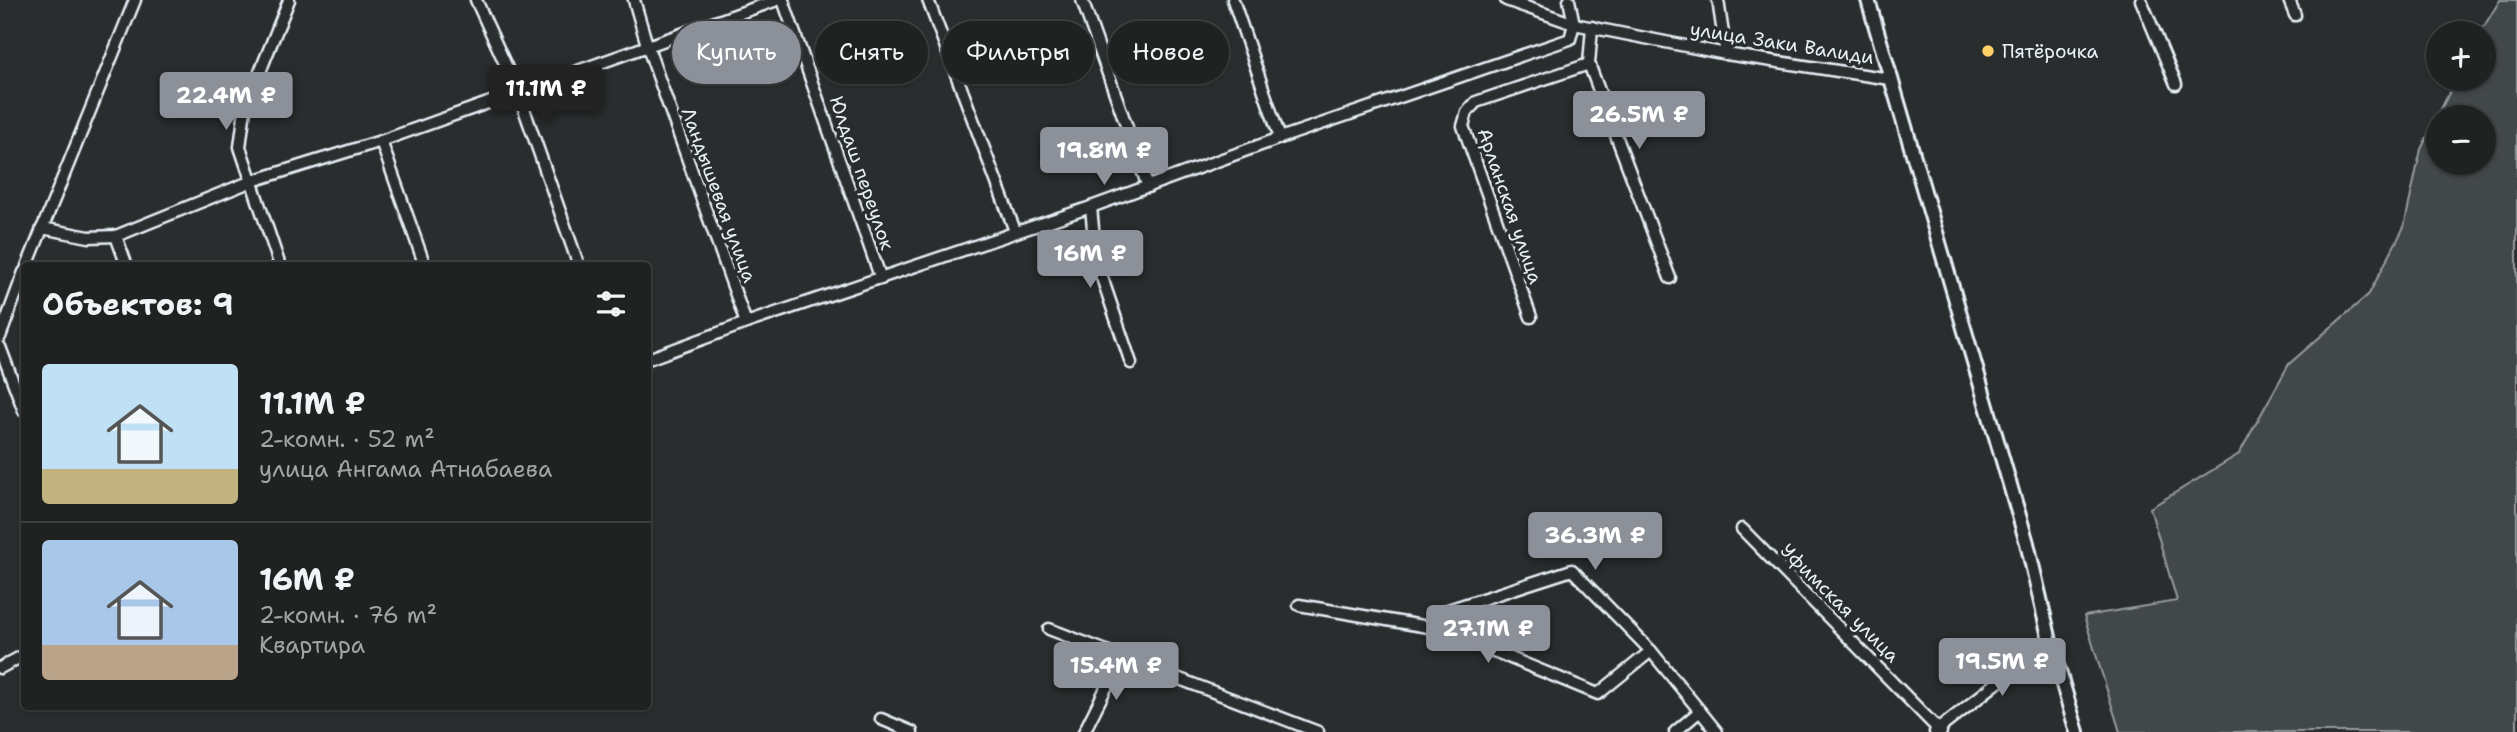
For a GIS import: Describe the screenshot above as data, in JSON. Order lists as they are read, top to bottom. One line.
{"streets":{"street":["улица Заки Валиди","Юлдаш переулок","Ландышевая улица","Арланская улица","Уфимская улица"]},"places":["Пятёрочка"],"page":{"map_buttons":["+","−"],"chip":["Купить","Снять","Фильтры","Новое"],"price":["11.1M ₽","22.4M ₽","26.5M ₽","19.8M ₽","16M ₽","36.3M ₽","27.1M ₽","19.5M ₽","15.4M ₽"],"heading":"Объектов: 9","list":[{"name":"11.1M ₽","note":"2-комн. · 52 m² · улица Ангама Атнабаева"},{"name":"16M ₽","note":"2-комн. · 76 m² · Квартира"}]}}
